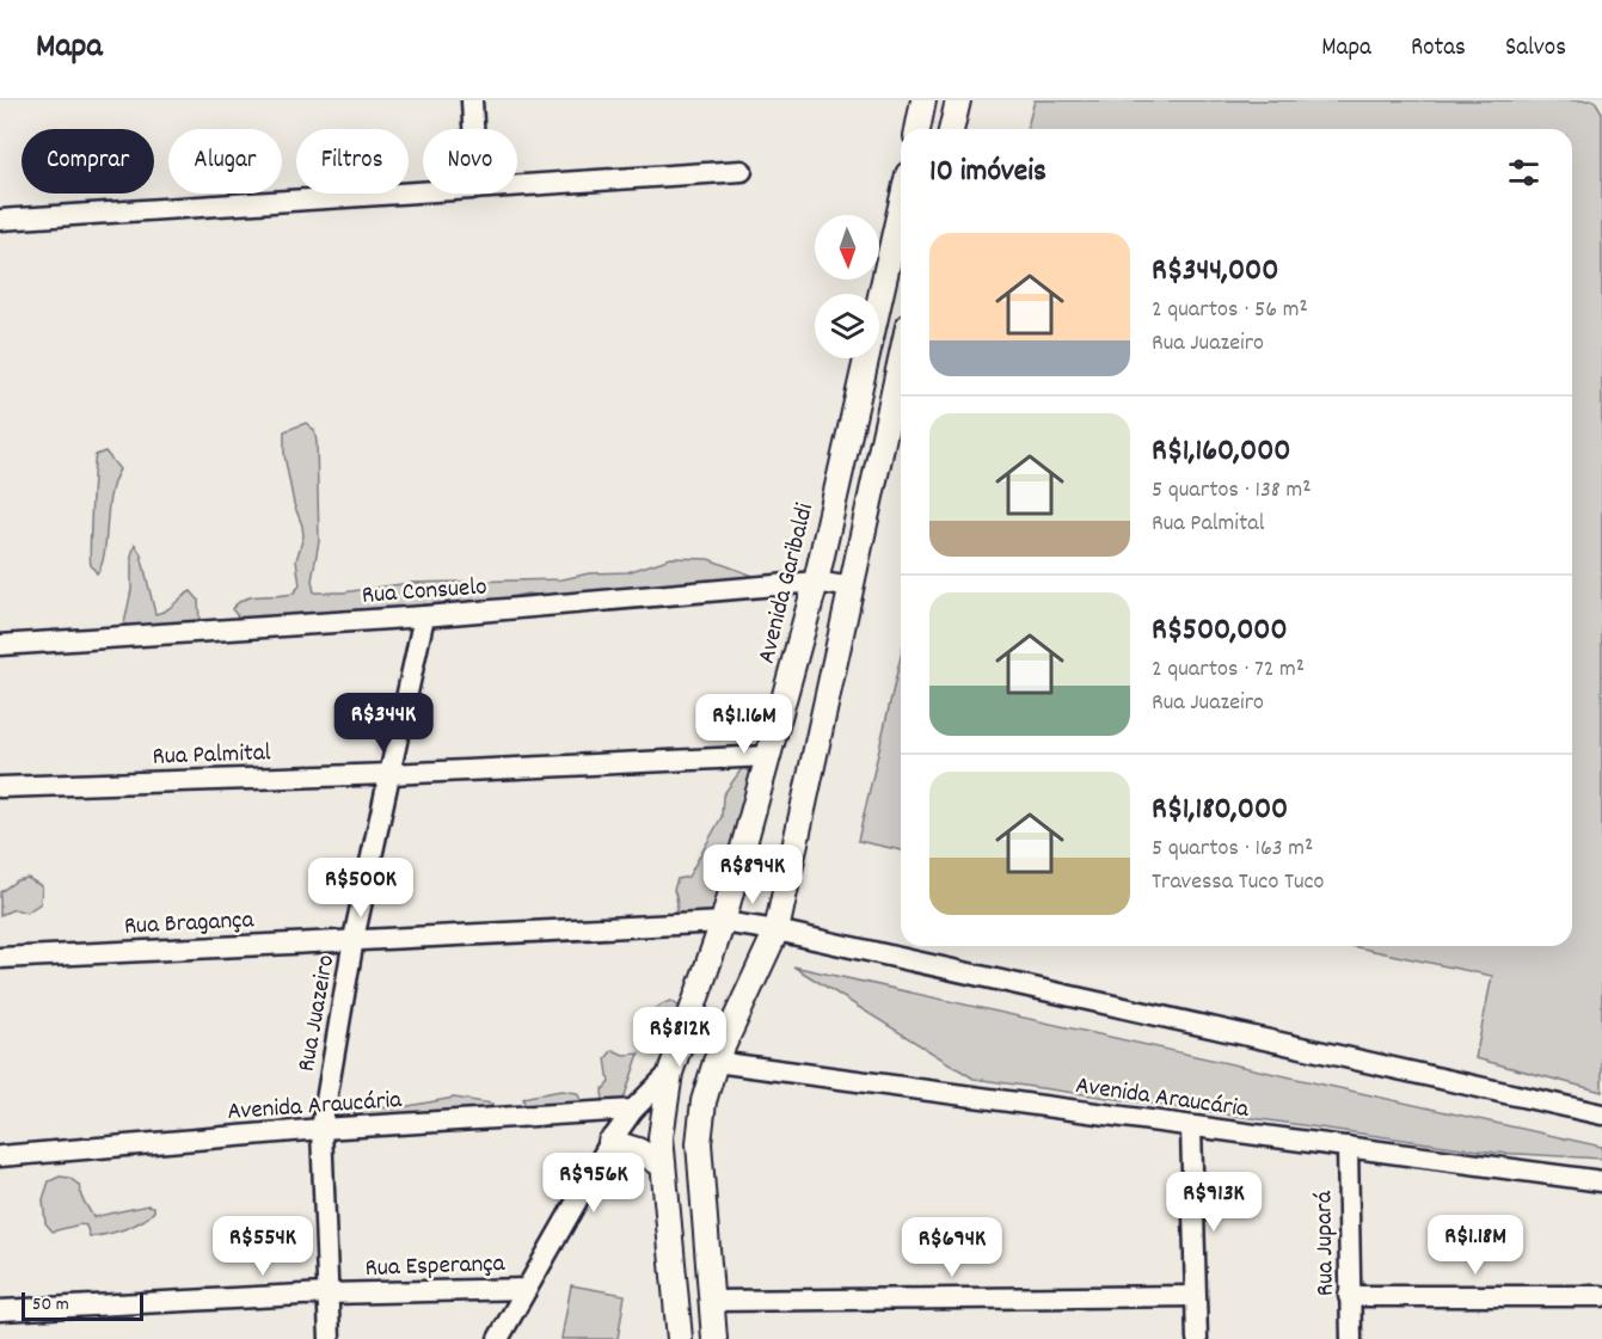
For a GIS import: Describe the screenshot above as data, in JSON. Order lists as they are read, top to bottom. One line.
{"streets":{"main road":["Avenida Garibaldi"],"street":["Rua Consuelo","Rua Palmital","Rua Bragança","Rua Juazeiro","Avenida Araucária","Rua Jupará","Rua Esperança"]},"crossings":[["Avenida Garibaldi","Rua Consuelo"],["Avenida Garibaldi","Rua Palmital"],["Avenida Garibaldi","Rua Bragança"],["Rua Consuelo","Rua Juazeiro"],["Rua Palmital","Rua Juazeiro"],["Rua Bragança","Rua Juazeiro"],["Rua Juazeiro","Avenida Araucária"],["Rua Juazeiro","Rua Esperança"],["Avenida Araucária","Rua Jupará"]],"scale_bar":"50 m","north":"bottom","page":{"header":"Mapa","nav":["Mapa","Rotas","Salvos"],"chip":["Comprar","Alugar","Filtros","Novo"],"heading":"10 imóveis","list":[{"name":"R$344,000","note":"2 quartos · 56 m² · Rua Juazeiro"},{"name":"R$1,160,000","note":"5 quartos · 138 m² · Rua Palmital"},{"name":"R$500,000","note":"2 quartos · 72 m² · Rua Juazeiro"},{"name":"R$1,180,000","note":"5 quartos · 163 m² · Travessa Tuco Tuco"}],"price":["R$344K","R$1.16M","R$894K","R$500K","R$812K","R$956K","R$913K","R$1.18M","R$554K","R$694K"],"scale":"50 m"}}
